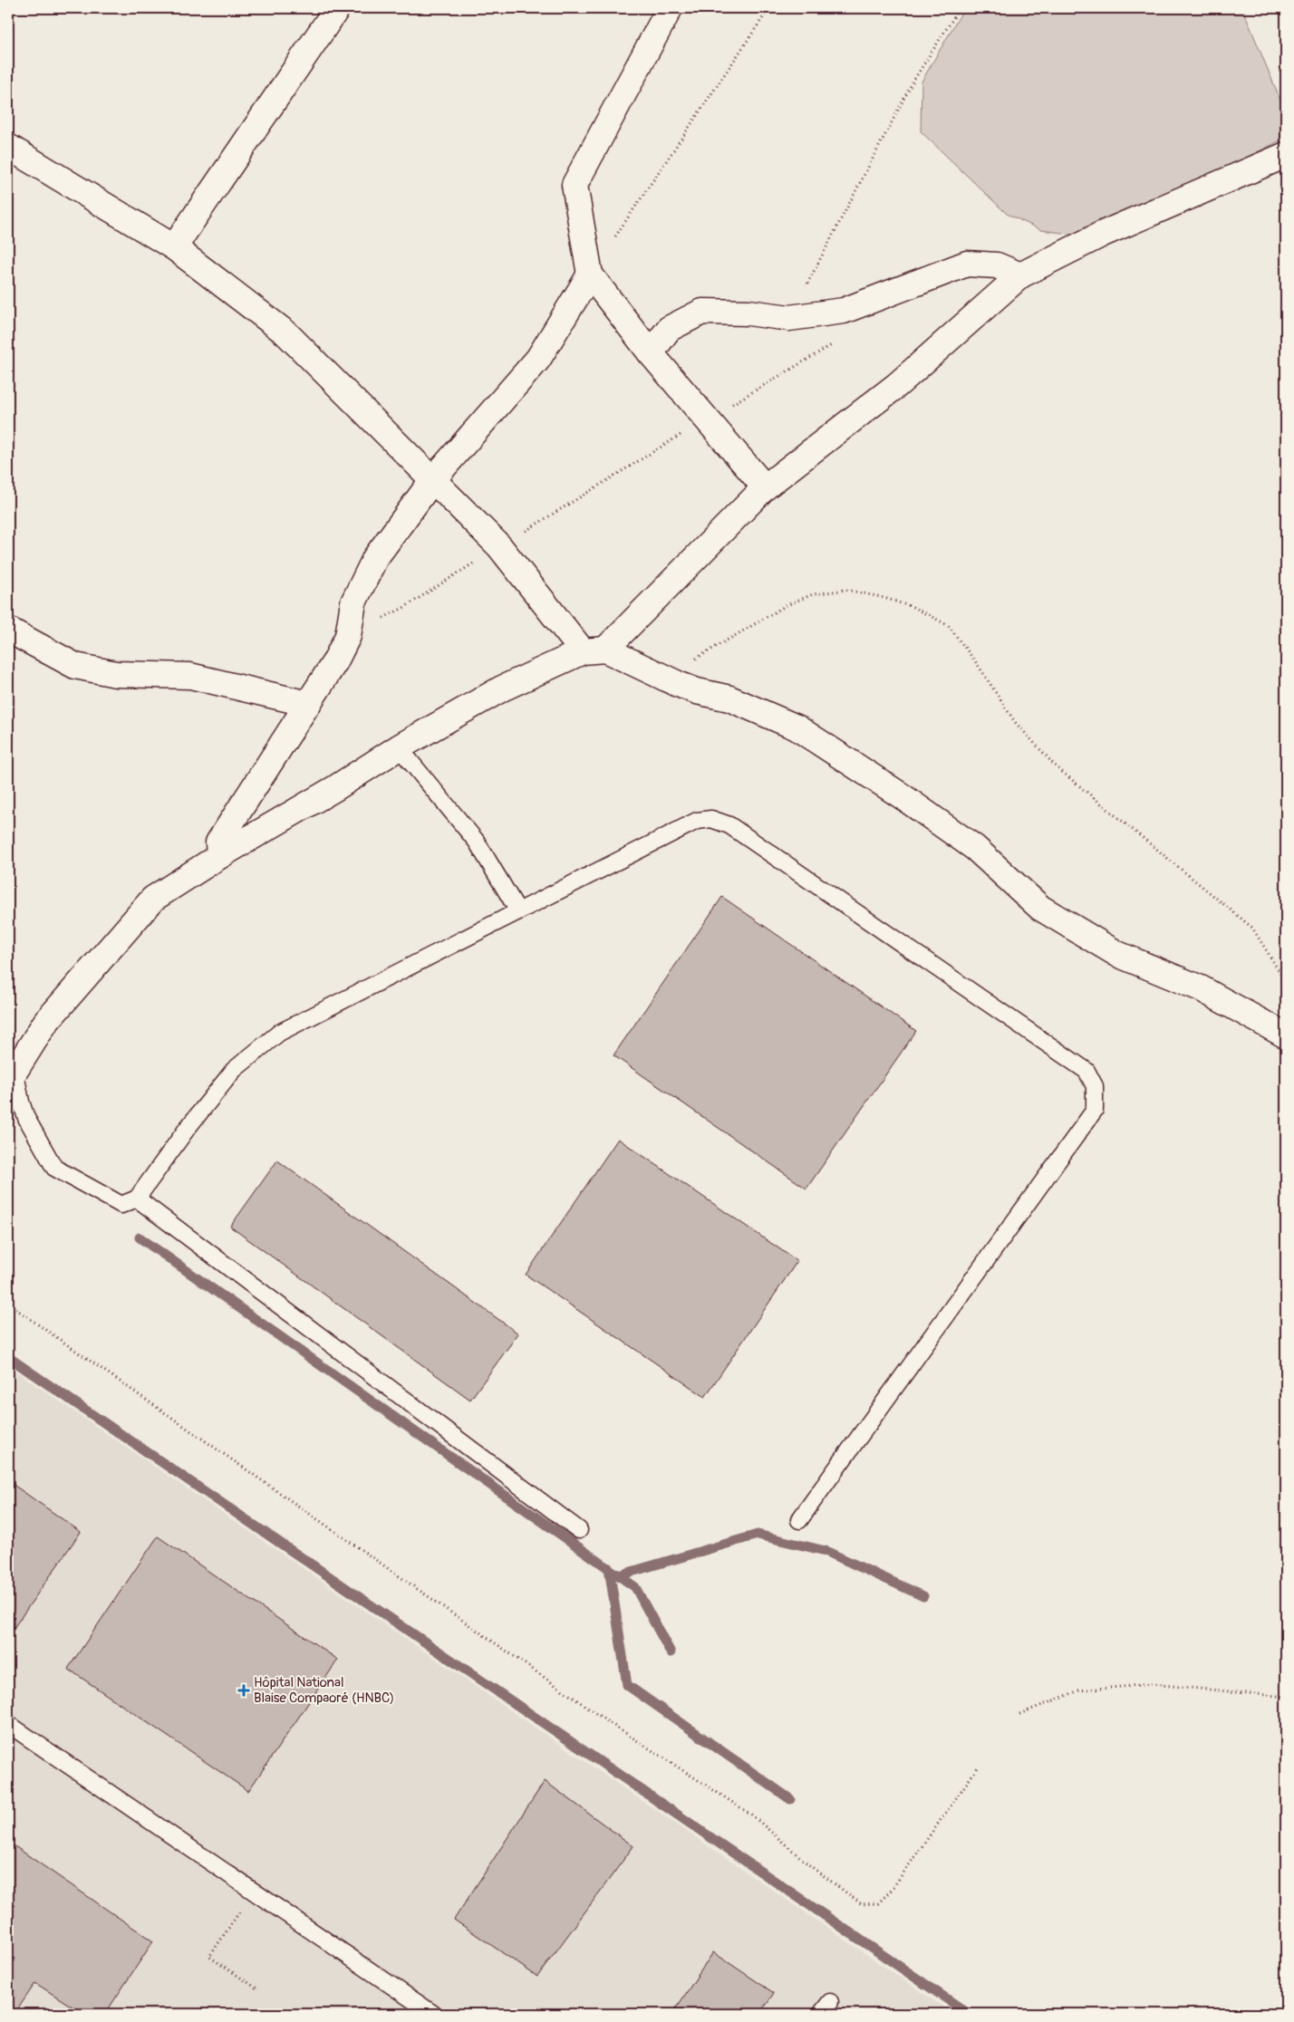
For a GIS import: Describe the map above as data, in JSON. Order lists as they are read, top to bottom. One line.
{"places":{"health":["Hôpital National Blaise Compaoré (HNBC)"]}}
